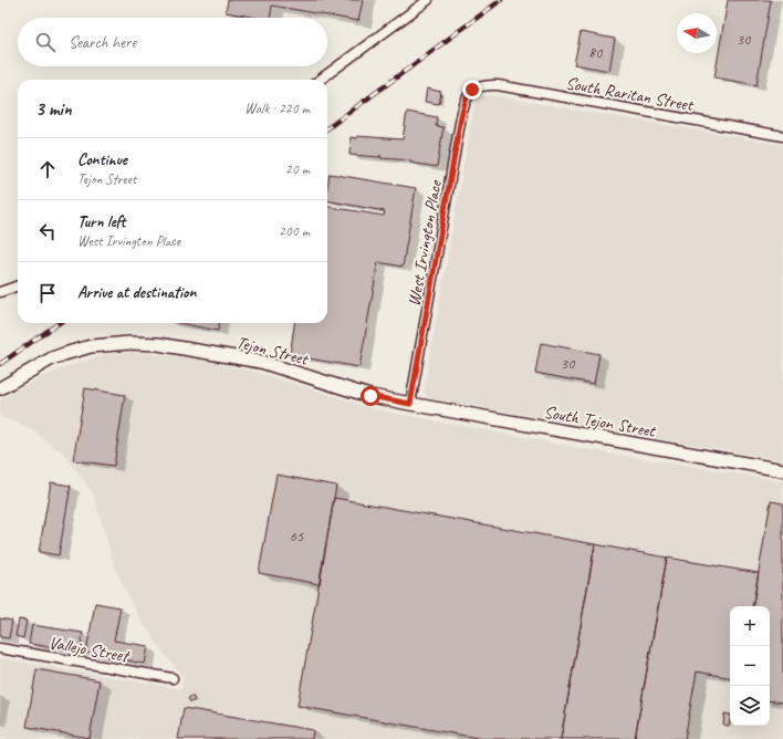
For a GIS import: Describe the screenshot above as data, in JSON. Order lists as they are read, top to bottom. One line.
{"streets":{"street":["South Raritan Street","West Irvington Place","Tejon Street","South Tejon Street","Vallejo Street"]},"crossings":[["South Raritan Street","West Irvington Place"],["West Irvington Place","Tejon Street"],["West Irvington Place","South Tejon Street"],["Tejon Street","South Tejon Street"]],"house_numbers":["30","80","30","65"],"north":"left","page":{"search":"Search here","heading":["3 min","Walk · 220 m"],"list":[["Continue","Tejon Street","20 m"],["Turn left","West Irvington Place","200 m"],"Arrive at destination"],"map_buttons":["+","−"]}}
